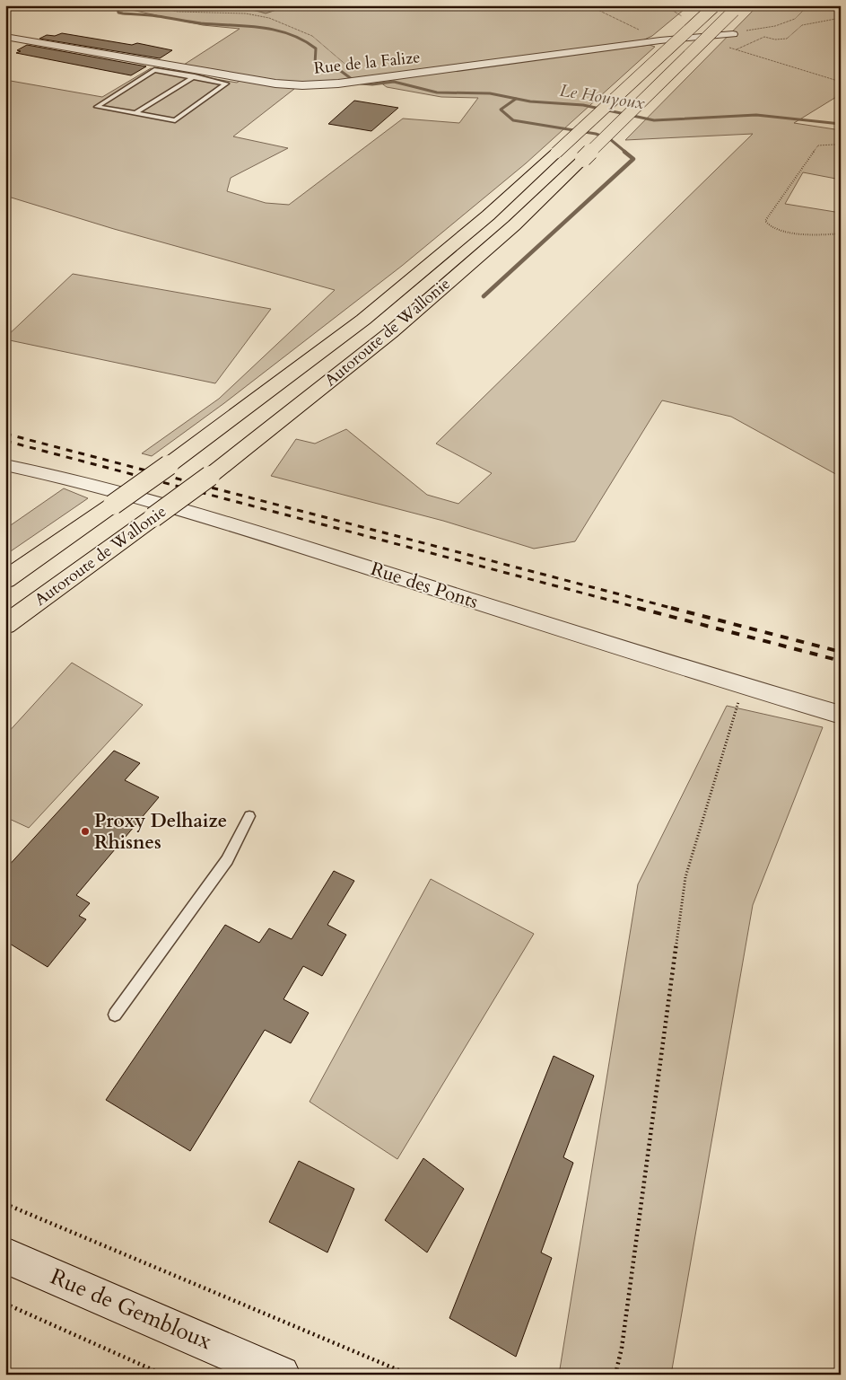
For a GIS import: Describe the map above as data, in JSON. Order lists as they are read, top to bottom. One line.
{"streets":{"highway":["Autoroute de Wallonie"],"main road":["Rue de Gembloux"],"street":["Rue de la Falize","Rue des Ponts"]},"water":["Le Houyoux"],"places":["Proxy Delhaize Rhisnes"]}
